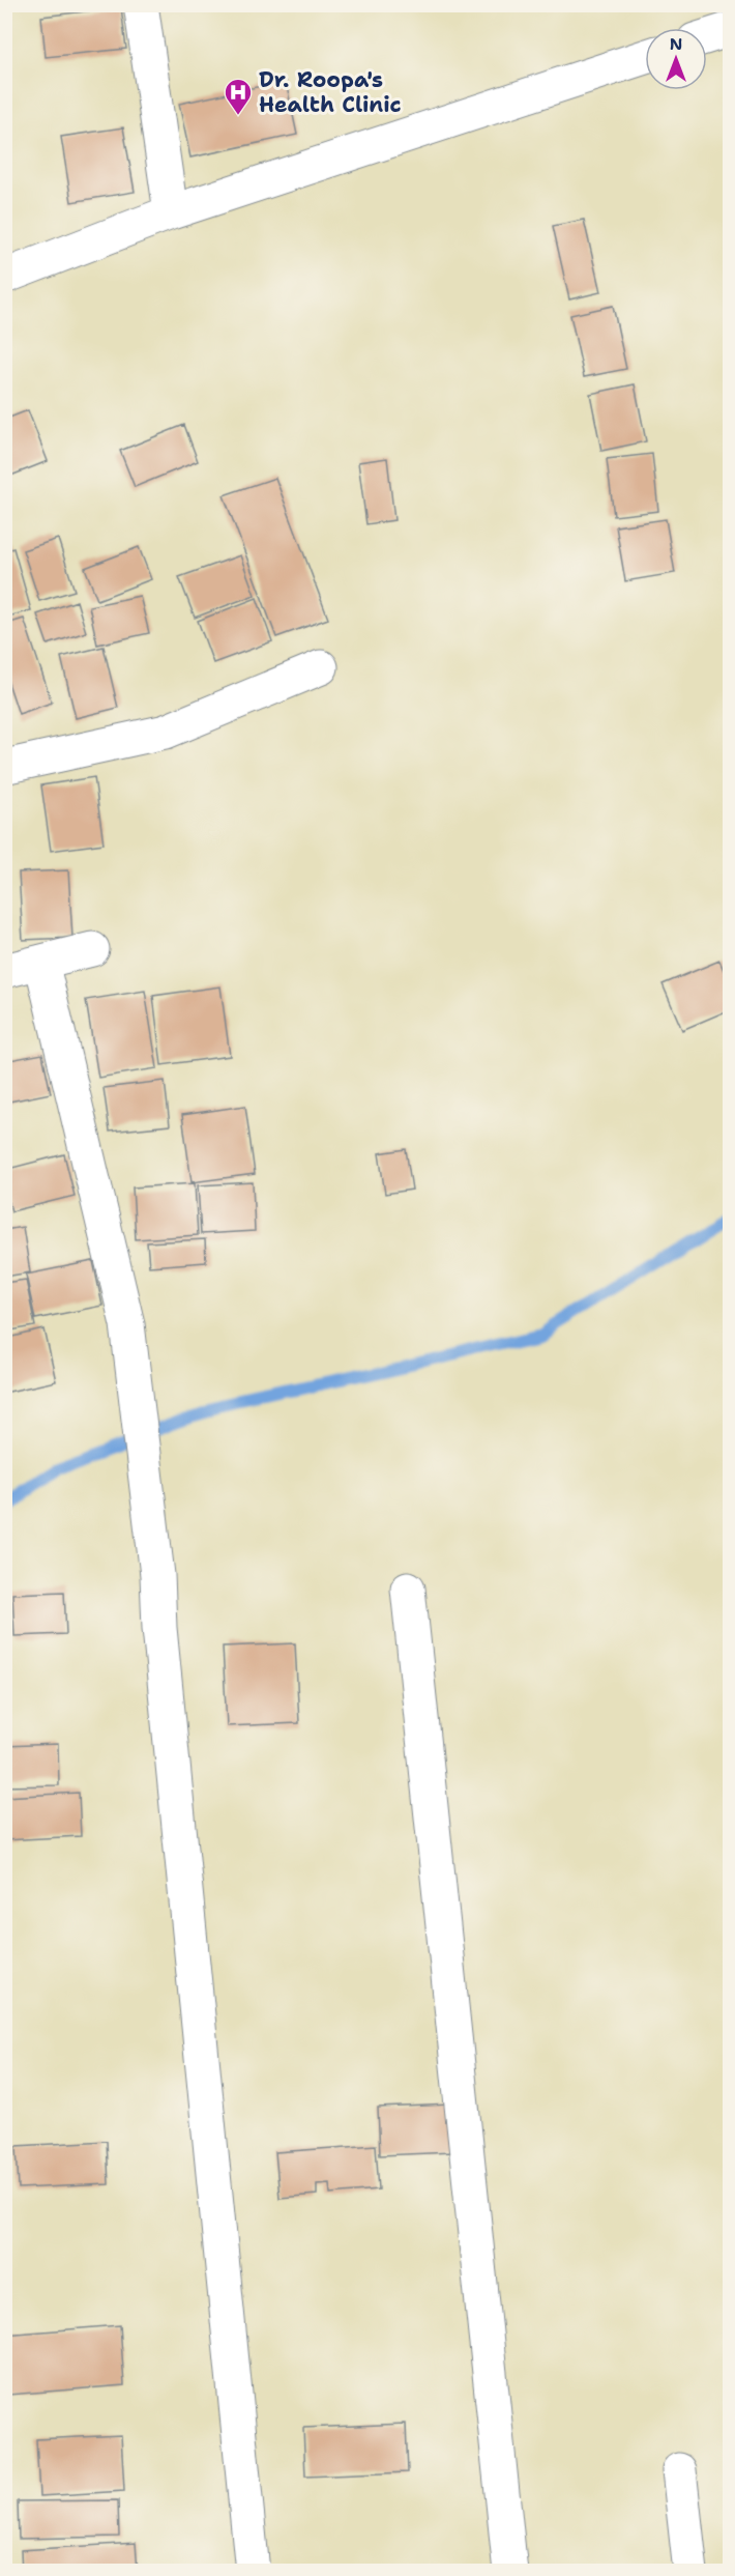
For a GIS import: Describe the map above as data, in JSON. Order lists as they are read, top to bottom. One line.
{"places":{"hospital":["Dr. Roopa's Health Clinic"]},"north":"top"}
